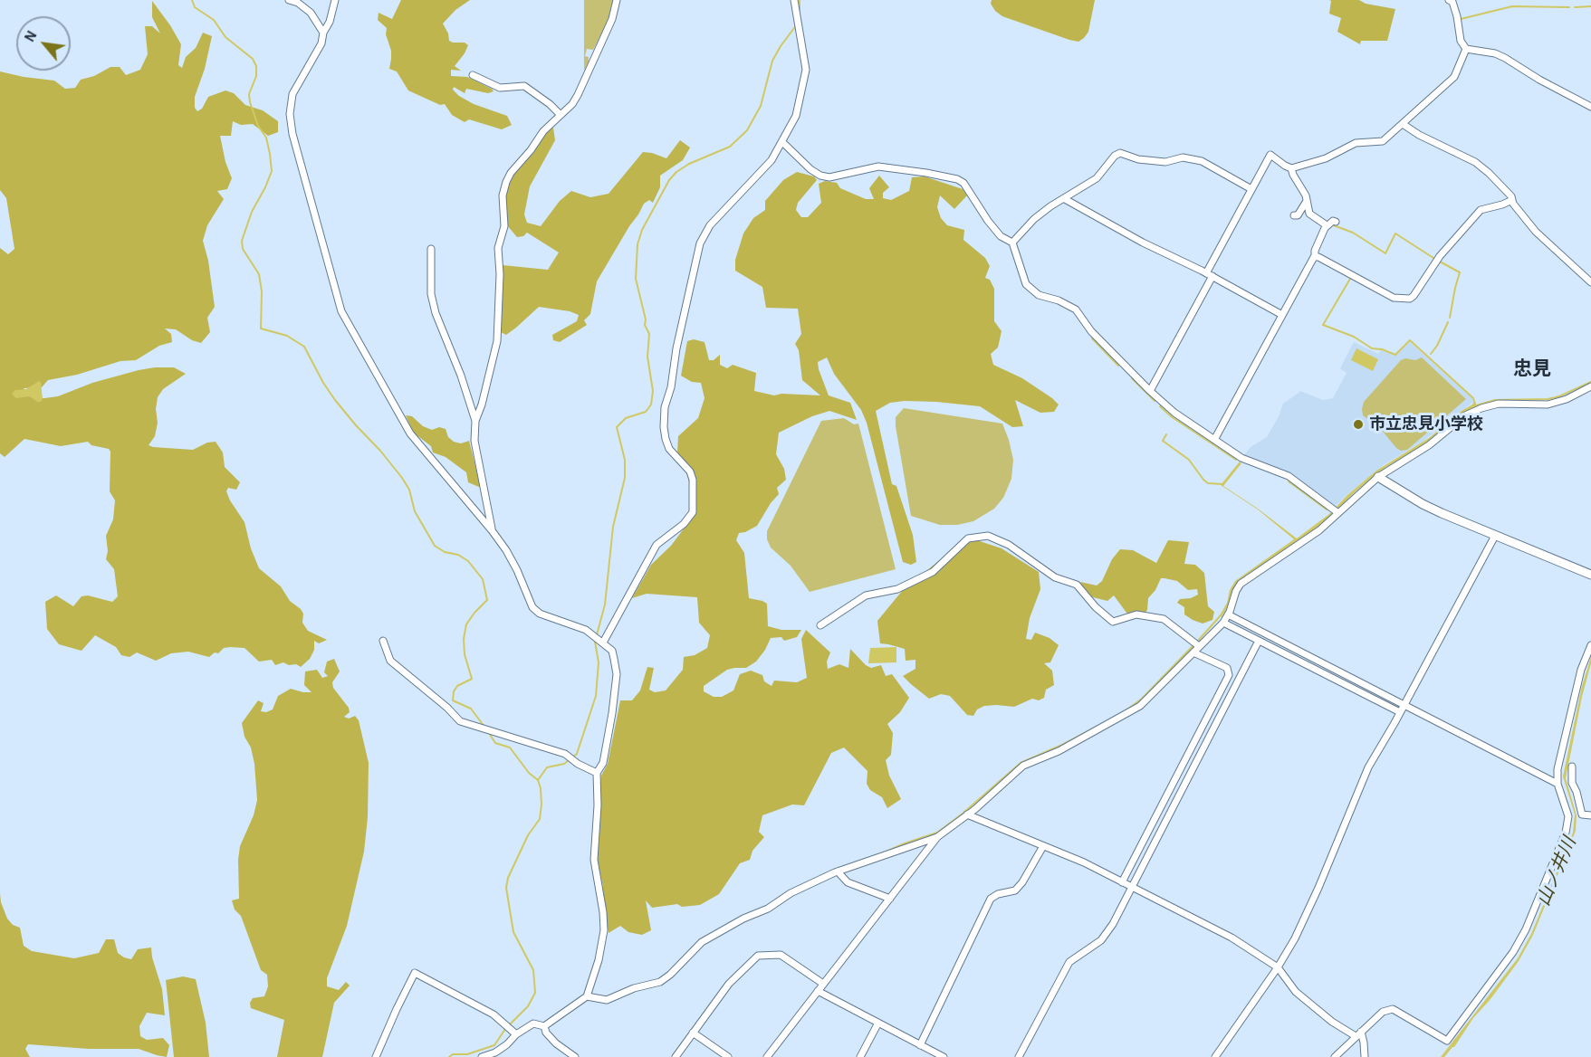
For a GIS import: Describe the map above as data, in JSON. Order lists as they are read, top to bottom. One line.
{"districts":["忠見"],"water":["山ノ井川"],"places":["市立忠見小学校"],"north":"top left"}
